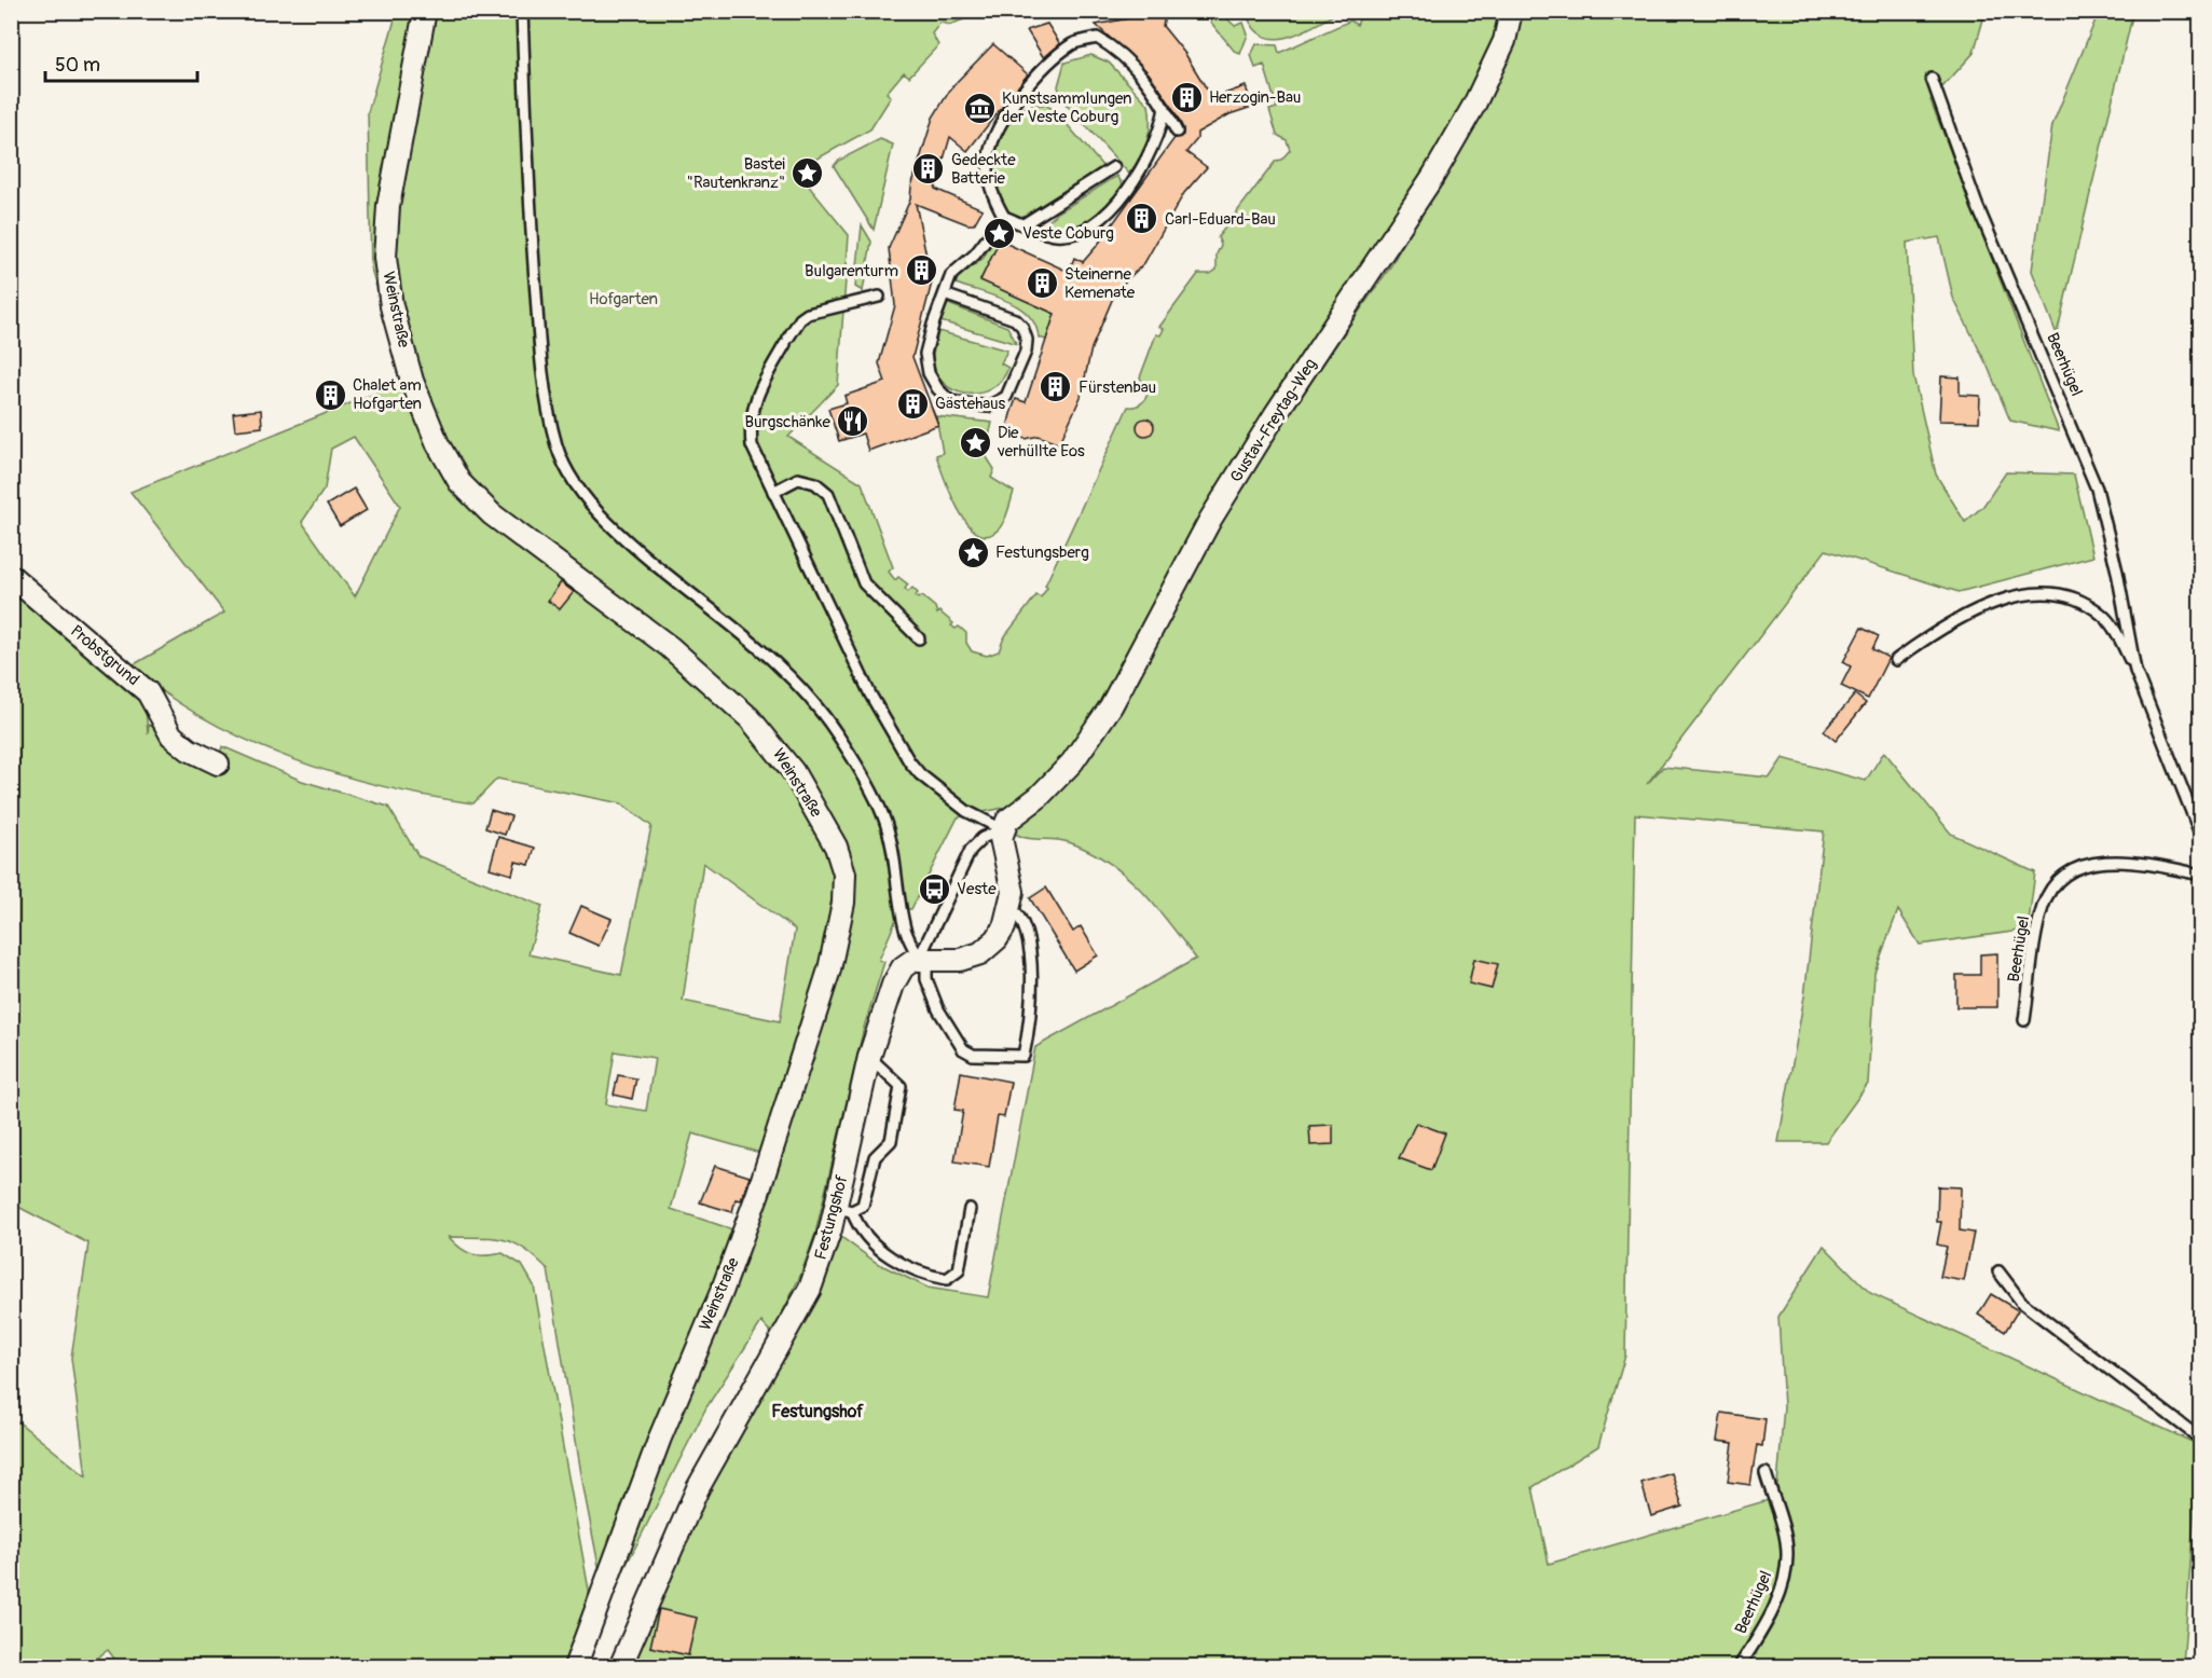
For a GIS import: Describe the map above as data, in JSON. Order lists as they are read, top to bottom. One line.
{"streets":{"street":["Weinstraße","Gustav-Freytag-Weg","Probstgrund","Festungshof"],"lane":["Beerhügel"]},"districts":["Festungshof"],"parks":["Hofgarten"],"places":{"building":["Herzogin-Bau","Gedeckte Batterie","Carl-Eduard-Bau","Bulgarenturm","Steinerne Kemenate","Fürstenbau","Chalet am Hofgarten","Gästehaus"],"museum":["Kunstsammlungen der Veste Coburg"],"place":["Bastei \"Rautenkranz\"","Veste Coburg","Die verhüllte Eos","Festungsberg"],"restaurant":["Burgschänke"],"bus stop":["Veste"]},"scale_bar":"50 m"}
